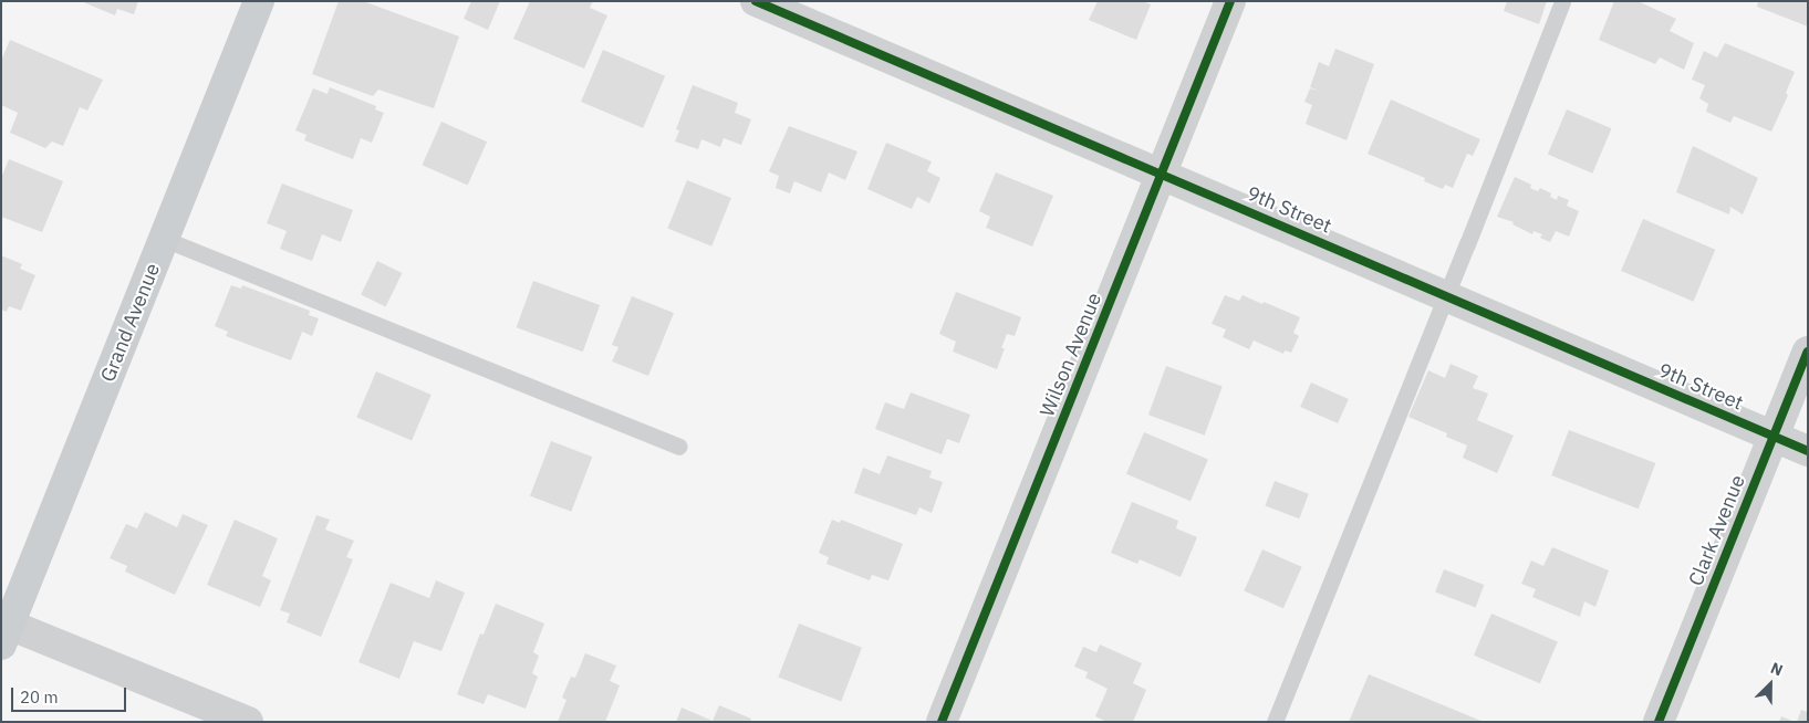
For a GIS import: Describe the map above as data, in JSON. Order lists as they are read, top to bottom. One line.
{"streets":{"main road":["Grand Avenue"],"street":["9th Street","Wilson Avenue","Clark Avenue"]},"crossings":[["9th Street","Wilson Avenue"],["9th Street","Clark Avenue"]],"scale_bar":"20 m","north":"top right"}
